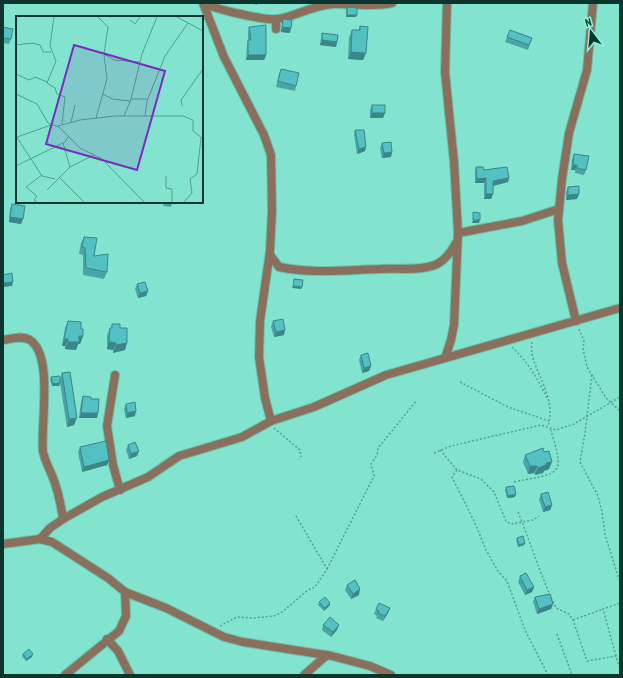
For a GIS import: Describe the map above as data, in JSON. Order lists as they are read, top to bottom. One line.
{"north":"top"}
